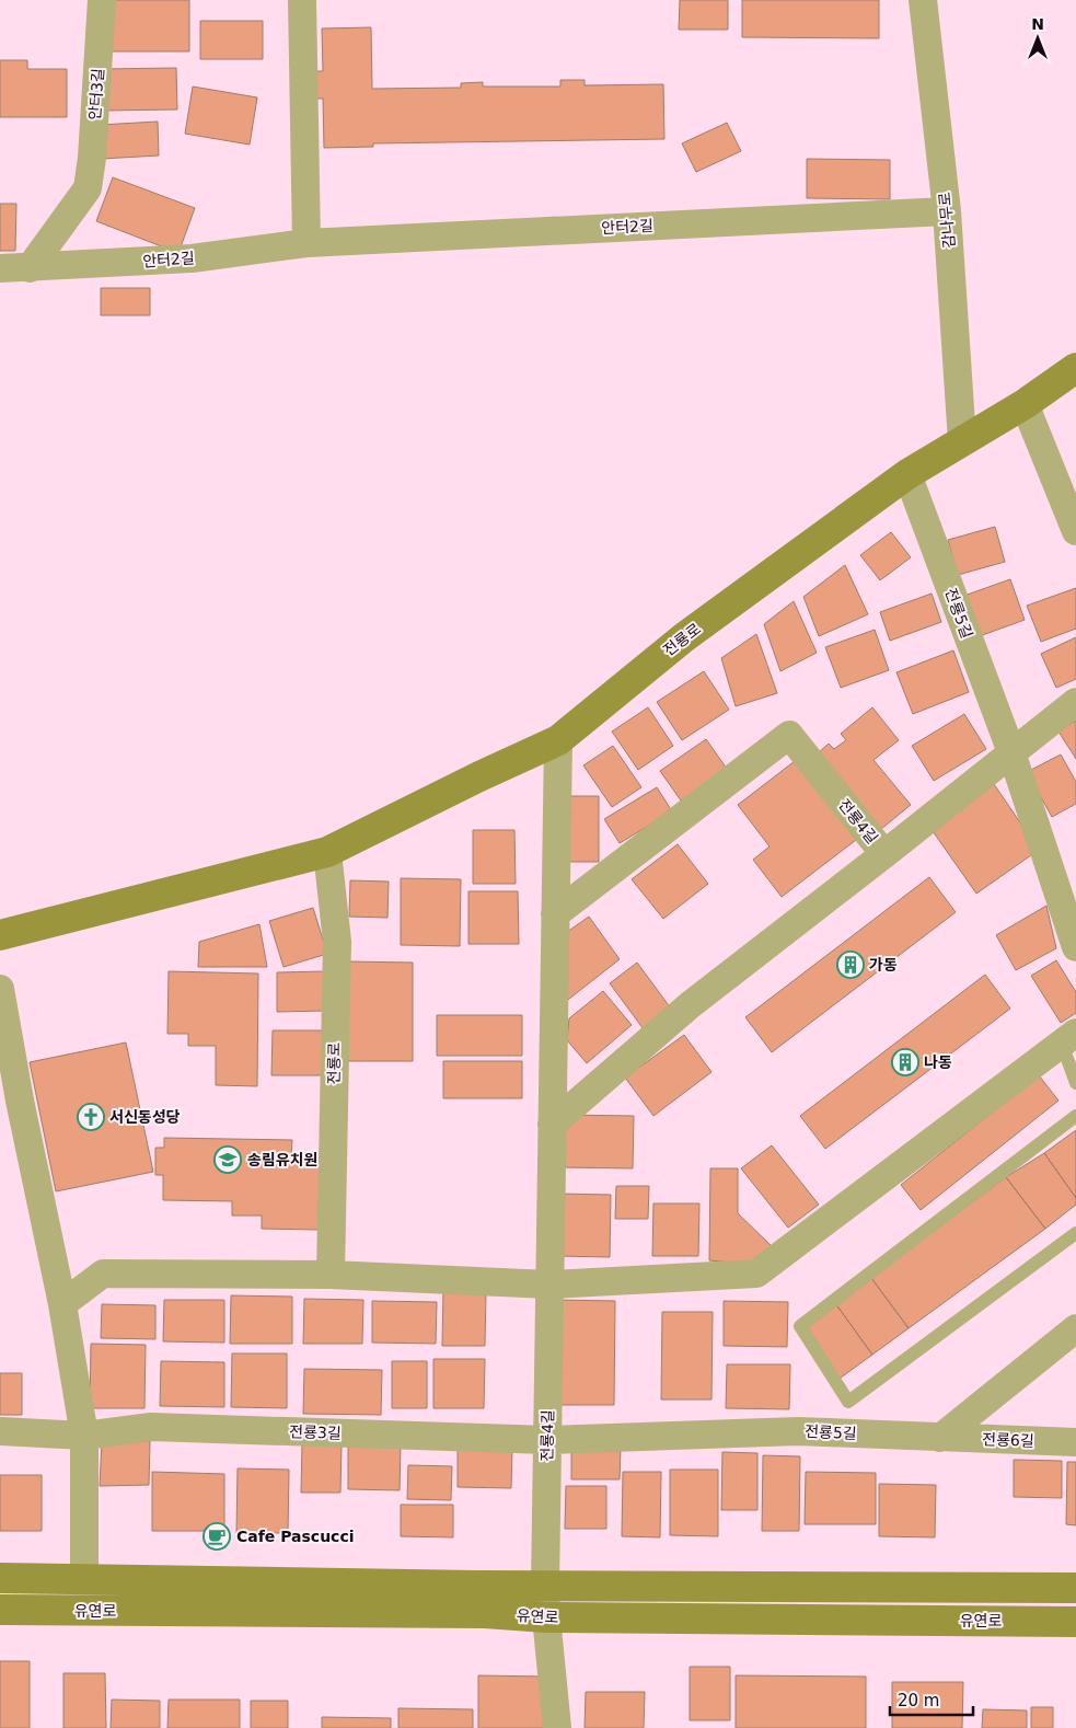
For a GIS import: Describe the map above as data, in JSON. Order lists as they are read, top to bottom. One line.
{"streets":{"street":["안터3길","감나무로","안터2길","전룡5길","전룡로","전룡4길","전룡3길","전룡6길","유연로"]},"crossings":[["안터3길","안터2길"],["감나무로","안터2길"],["감나무로","전룡로"],["전룡5길","전룡로"],["전룡5길","전룡4길"],["전룡5길","전룡3길"],["전룡5길","전룡6길"],["전룡로","전룡4길"],["전룡4길","전룡3길"],["전룡4길","유연로"]],"places":{"building":["가동","나동"],"church":["서신동성당"],"school or university":["송림유치원"],"cafe":["Cafe Pascucci"]},"scale_bar":"20 m","north":"top"}
